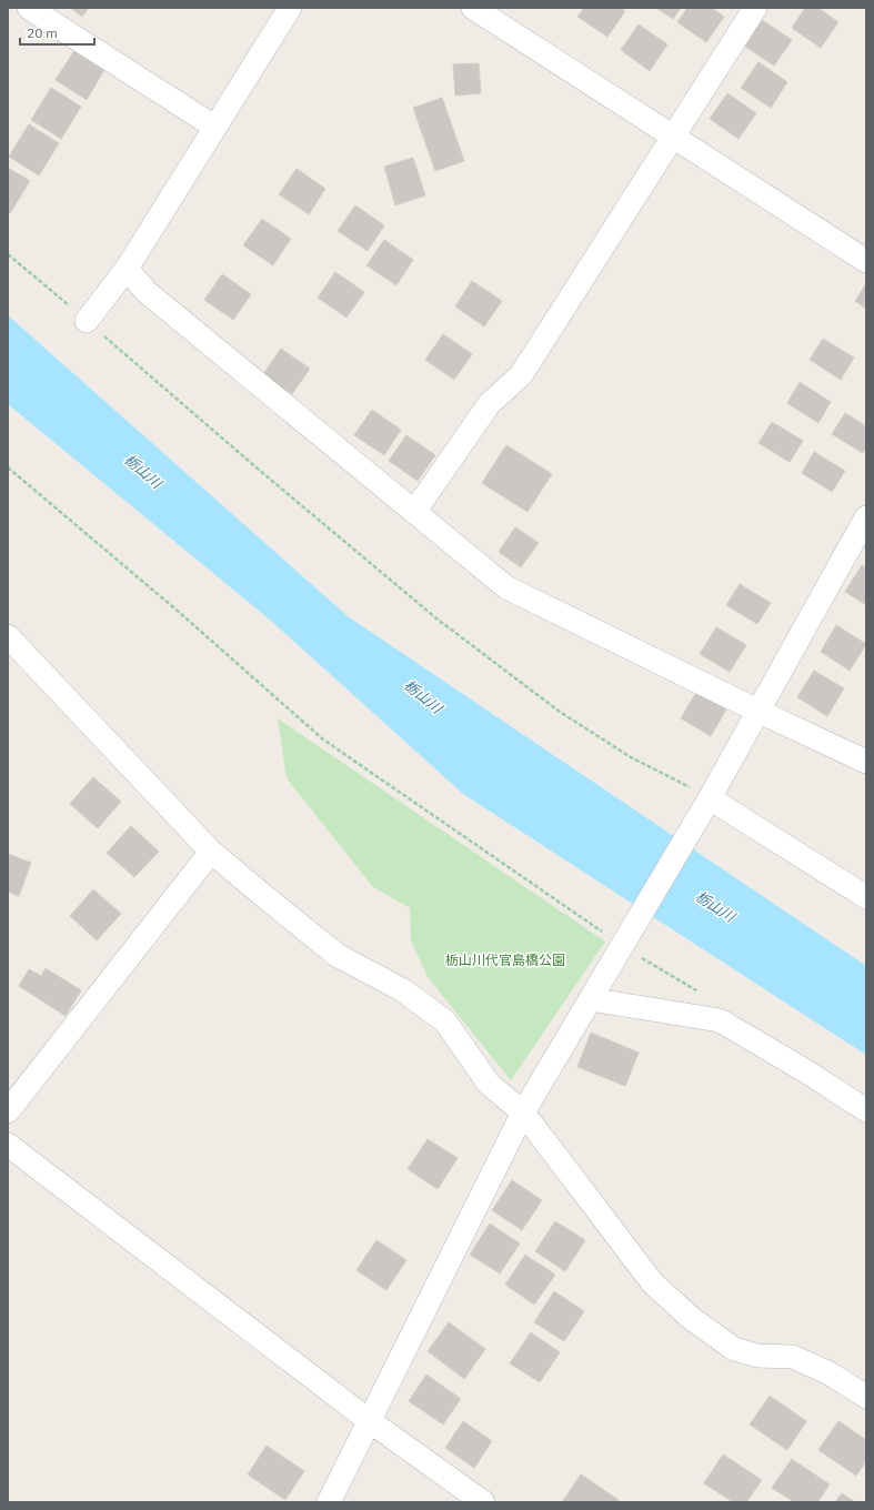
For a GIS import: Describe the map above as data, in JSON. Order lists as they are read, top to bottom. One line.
{"water":["栃山川"],"parks":["栃山川代官島橋公園"],"scale_bar":"20 m"}
